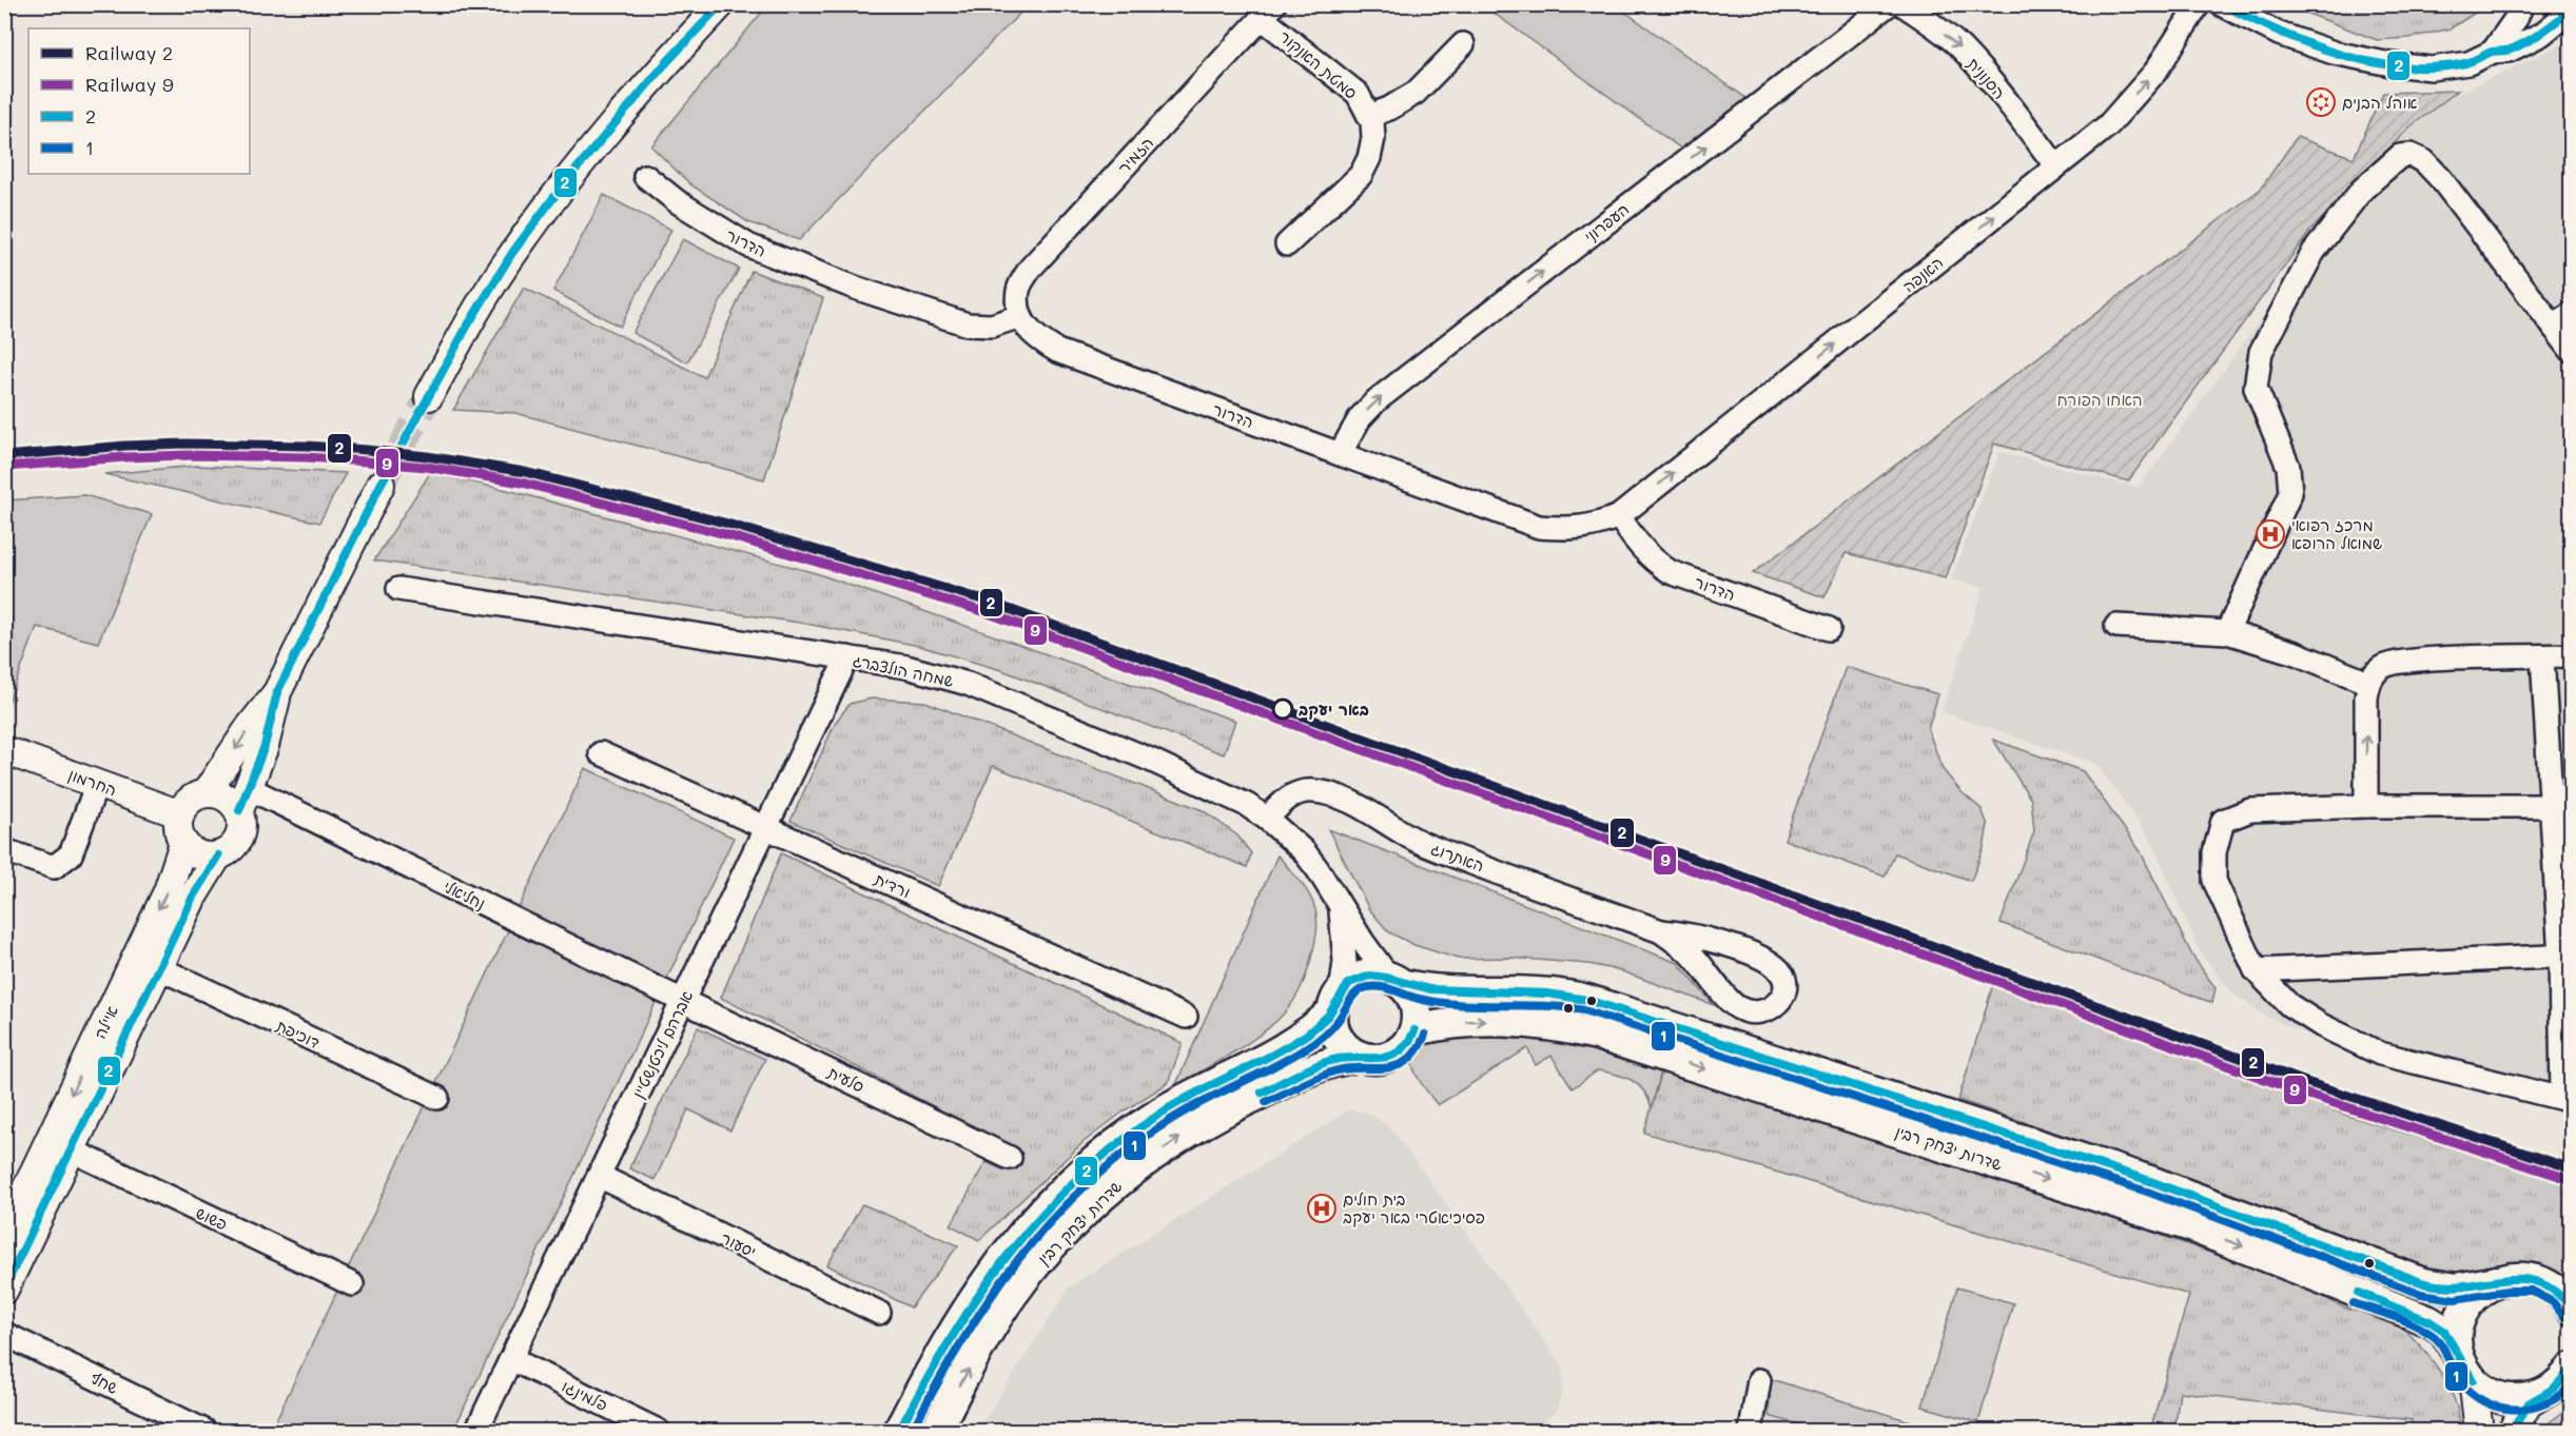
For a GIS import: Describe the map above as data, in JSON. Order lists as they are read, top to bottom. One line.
{"streets":{"main road":["שדרות יצחק רבין"],"street":["סמטת האנקור","הסנונית","הזמיר","העפרוני","הדרור","האנפה","שמחה הולצברג","החרמון","האתרוג","ורדית","נחליאלי","איילה","דוכיפת","אברהם ליכטנשטיין","סלעית","פשוש","יסעור","שחף","פלמינגו"]},"crossings":[["סמטת האנקור","הזמיר"],["הסנונית","האנפה"],["הזמיר","הדרור"],["העפרוני","הדרור"],["הדרור","האנפה"],["שמחה הולצברג","האתרוג"],["שמחה הולצברג","אברהם ליכטנשטיין"],["שמחה הולצברג","שדרות יצחק רבין"],["החרמון","נחליאלי"],["החרמון","איילה"],["ורדית","אברהם ליכטנשטיין"],["נחליאלי","איילה"],["נחליאלי","אברהם ליכטנשטיין"],["נחליאלי","סלעית"],["איילה","דוכיפת"],["איילה","פשוש"],["אברהם ליכטנשטיין","סלעית"],["אברהם ליכטנשטיין","יסעור"],["אברהם ליכטנשטיין","פלמינגו"]],"one_way":["הסנונית","העפרוני","האנפה"],"parks":["האחו הפורח"],"places":{"synagogue":["אוהל הבנים"],"hospital":["מרכז רפואי שמואל הרופא","בית חולים פסיכיאטרי באר יעקב"],"other":["באר יעקב"]},"lines":["transit line 2","rail line 2","rail line 9","transit line 1"],"legend":["Railway 2","Railway 9","2","1"]}
